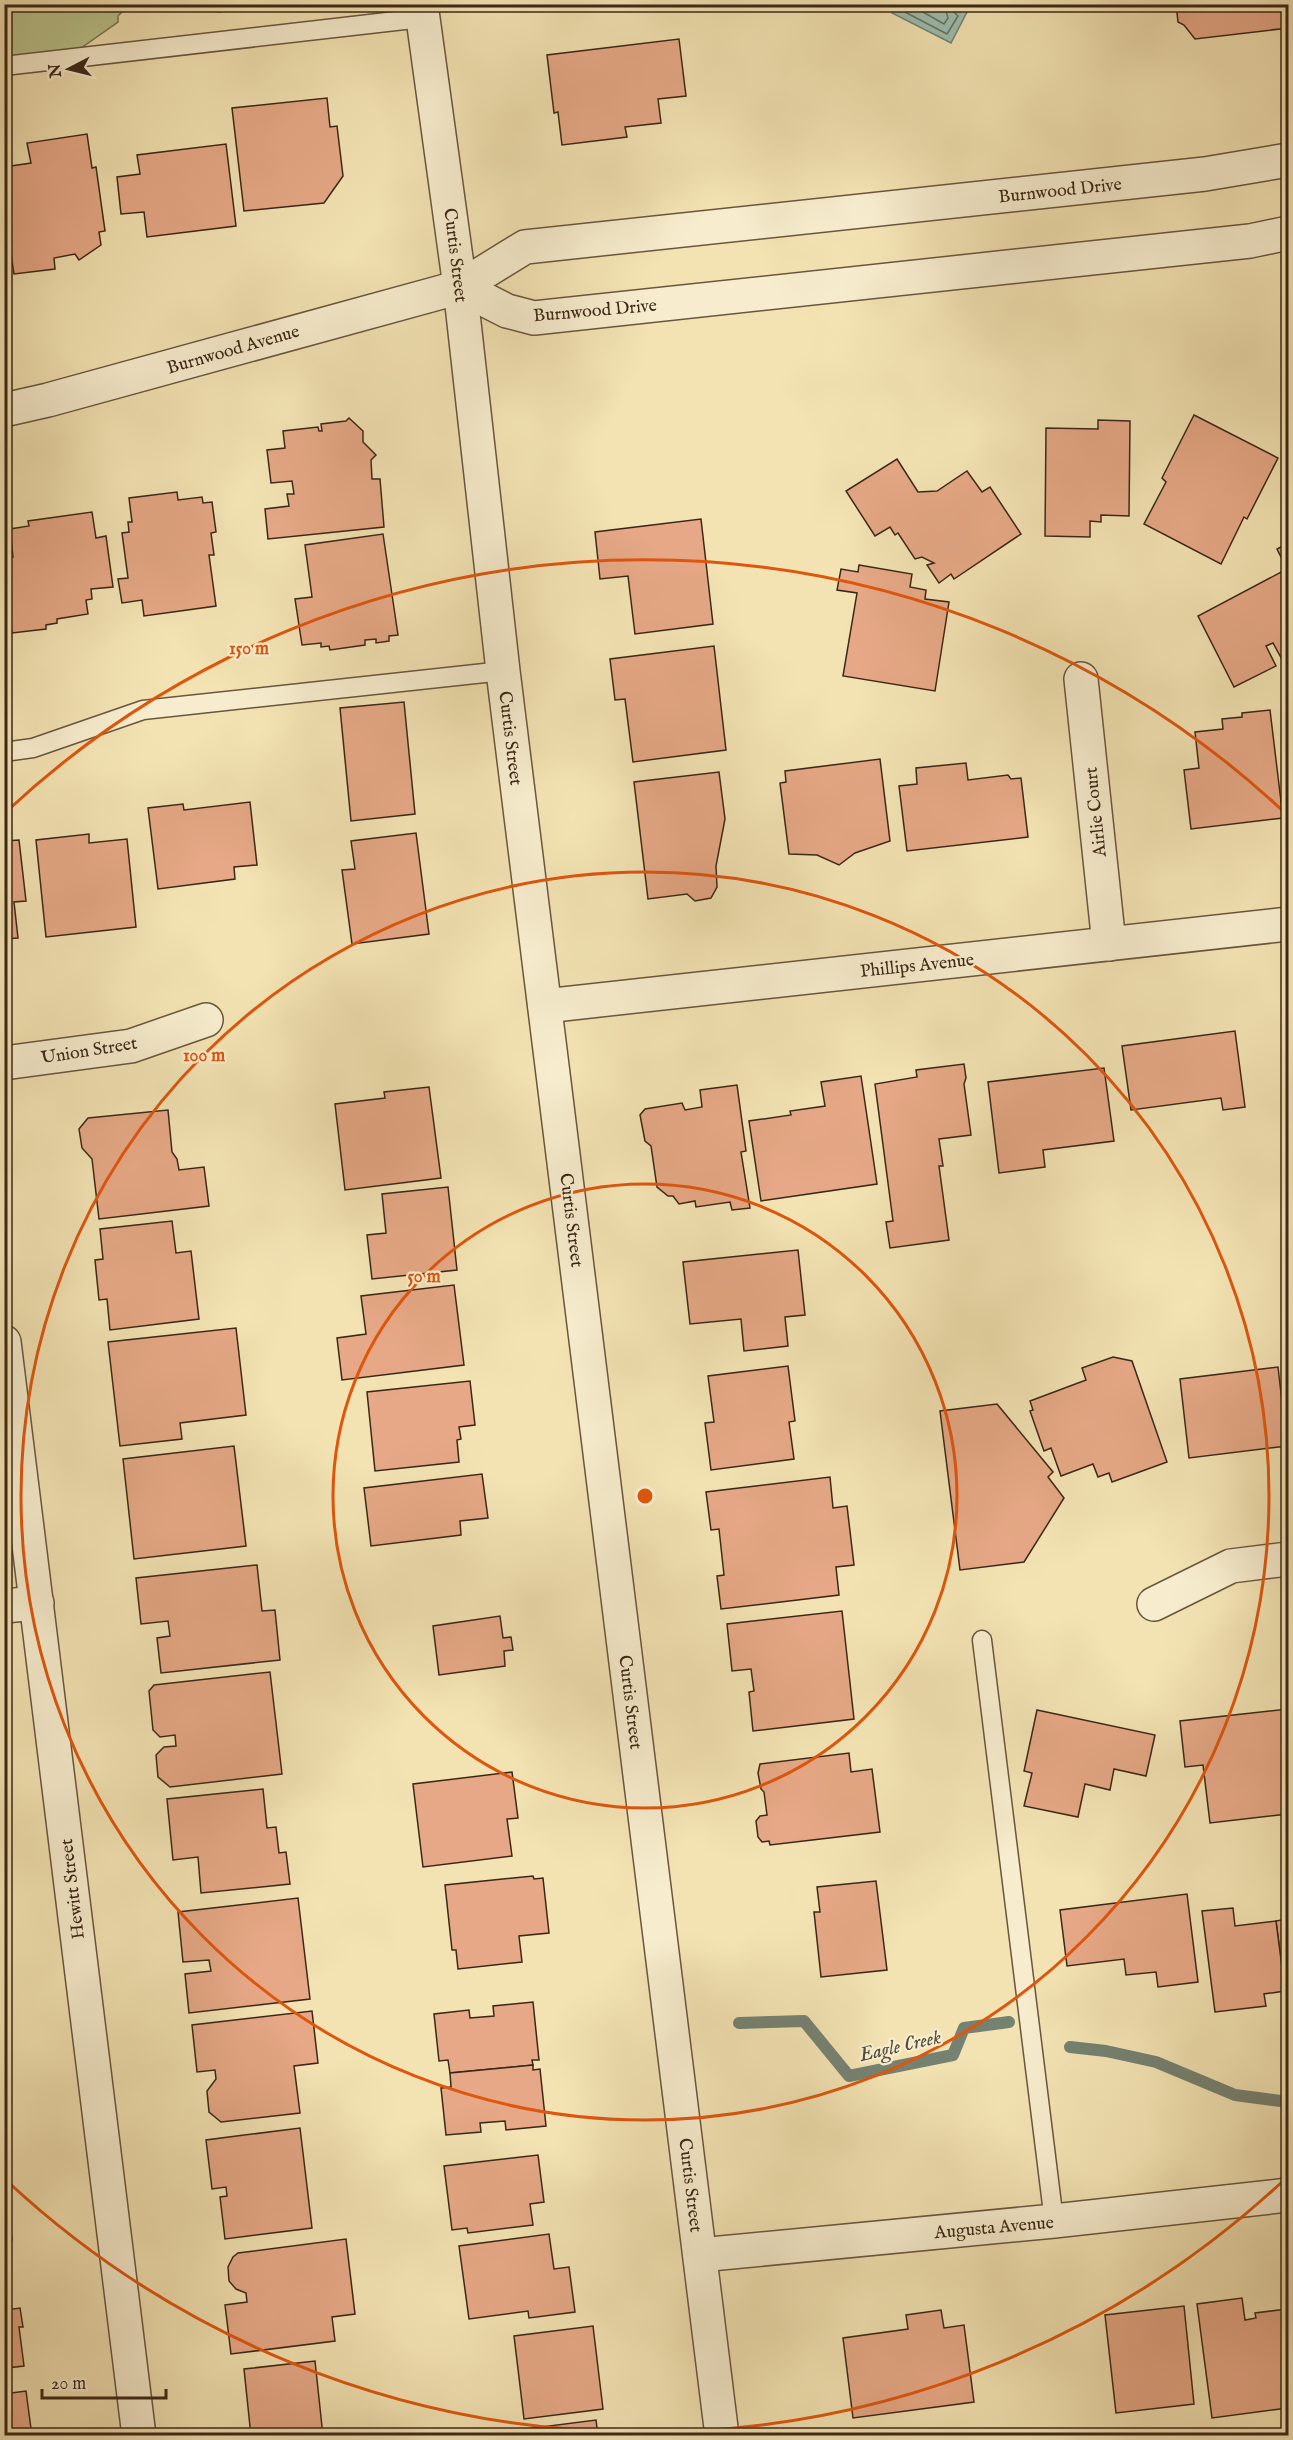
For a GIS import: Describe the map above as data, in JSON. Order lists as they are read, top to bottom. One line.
{"streets":{"street":["Burnwood Drive","Curtis Street","Burnwood Avenue","Airlie Court","Phillips Avenue","Union Street","Hewitt Street","Augusta Avenue"]},"crossings":[["Burnwood Drive","Curtis Street"],["Burnwood Drive","Burnwood Avenue"],["Curtis Street","Burnwood Avenue"],["Curtis Street","Phillips Avenue"],["Curtis Street","Augusta Avenue"],["Airlie Court","Phillips Avenue"]],"water":["Eagle Creek"],"scale_bar":"20 m","north":"left","rings":["150 m","100 m","50 m"]}
